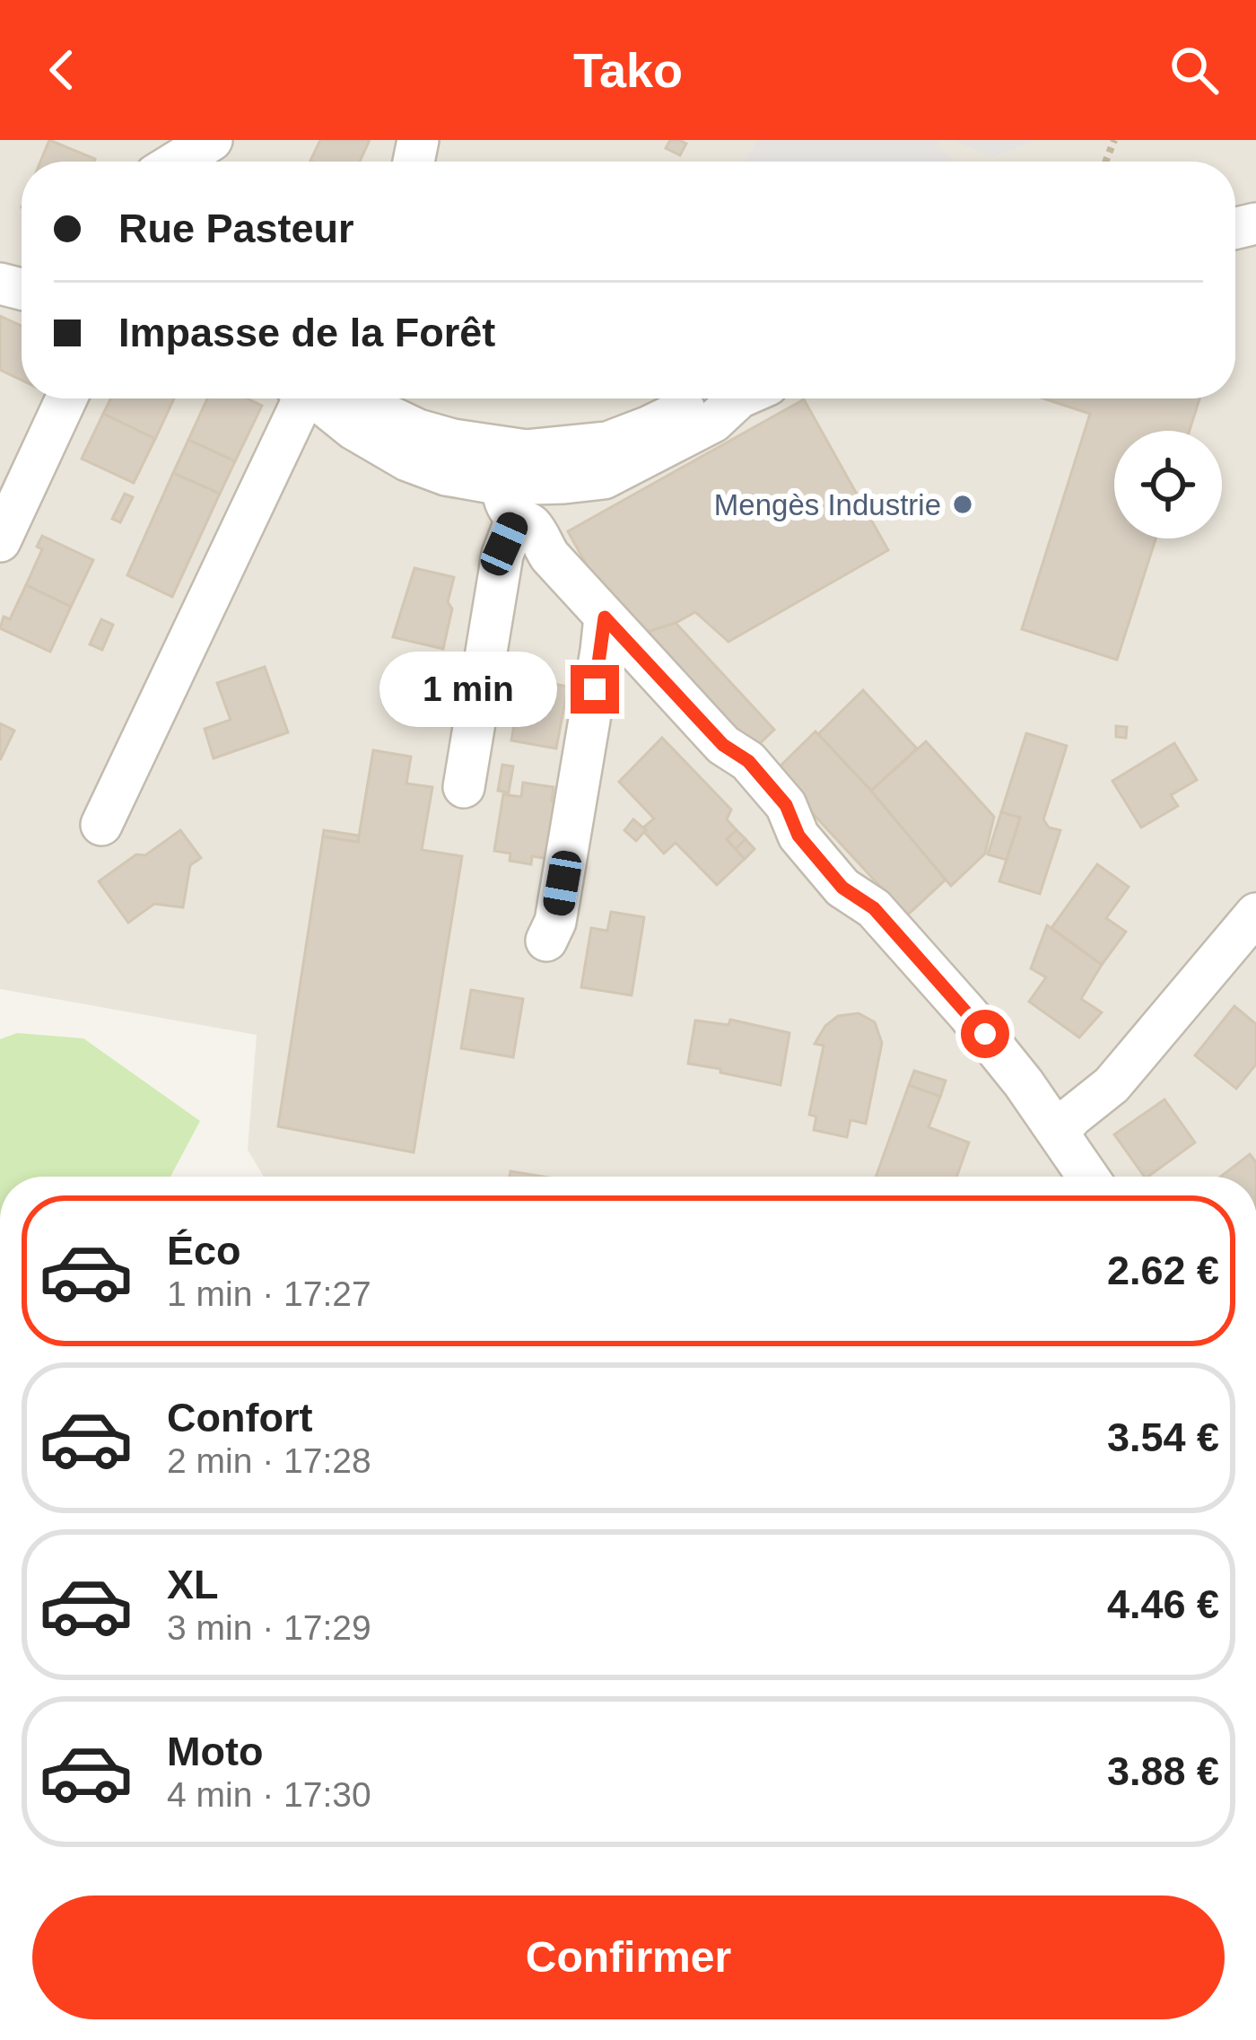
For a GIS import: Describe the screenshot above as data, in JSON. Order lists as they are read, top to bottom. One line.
{"places":["Mengès Industrie"],"page":{"header":"Tako","banner":["Rue Pasteur","Impasse de la Forêt"],"bubble":"1 min","list":[{"name":"Éco","note":"1 min · 17:27","value":"2.62 €"},{"name":"Confort","note":"2 min · 17:28","value":"3.54 €"},{"name":"XL","note":"3 min · 17:29","value":"4.46 €"},{"name":"Moto","note":"4 min · 17:30","value":"3.88 €"}],"buttons":"Confirmer"}}
